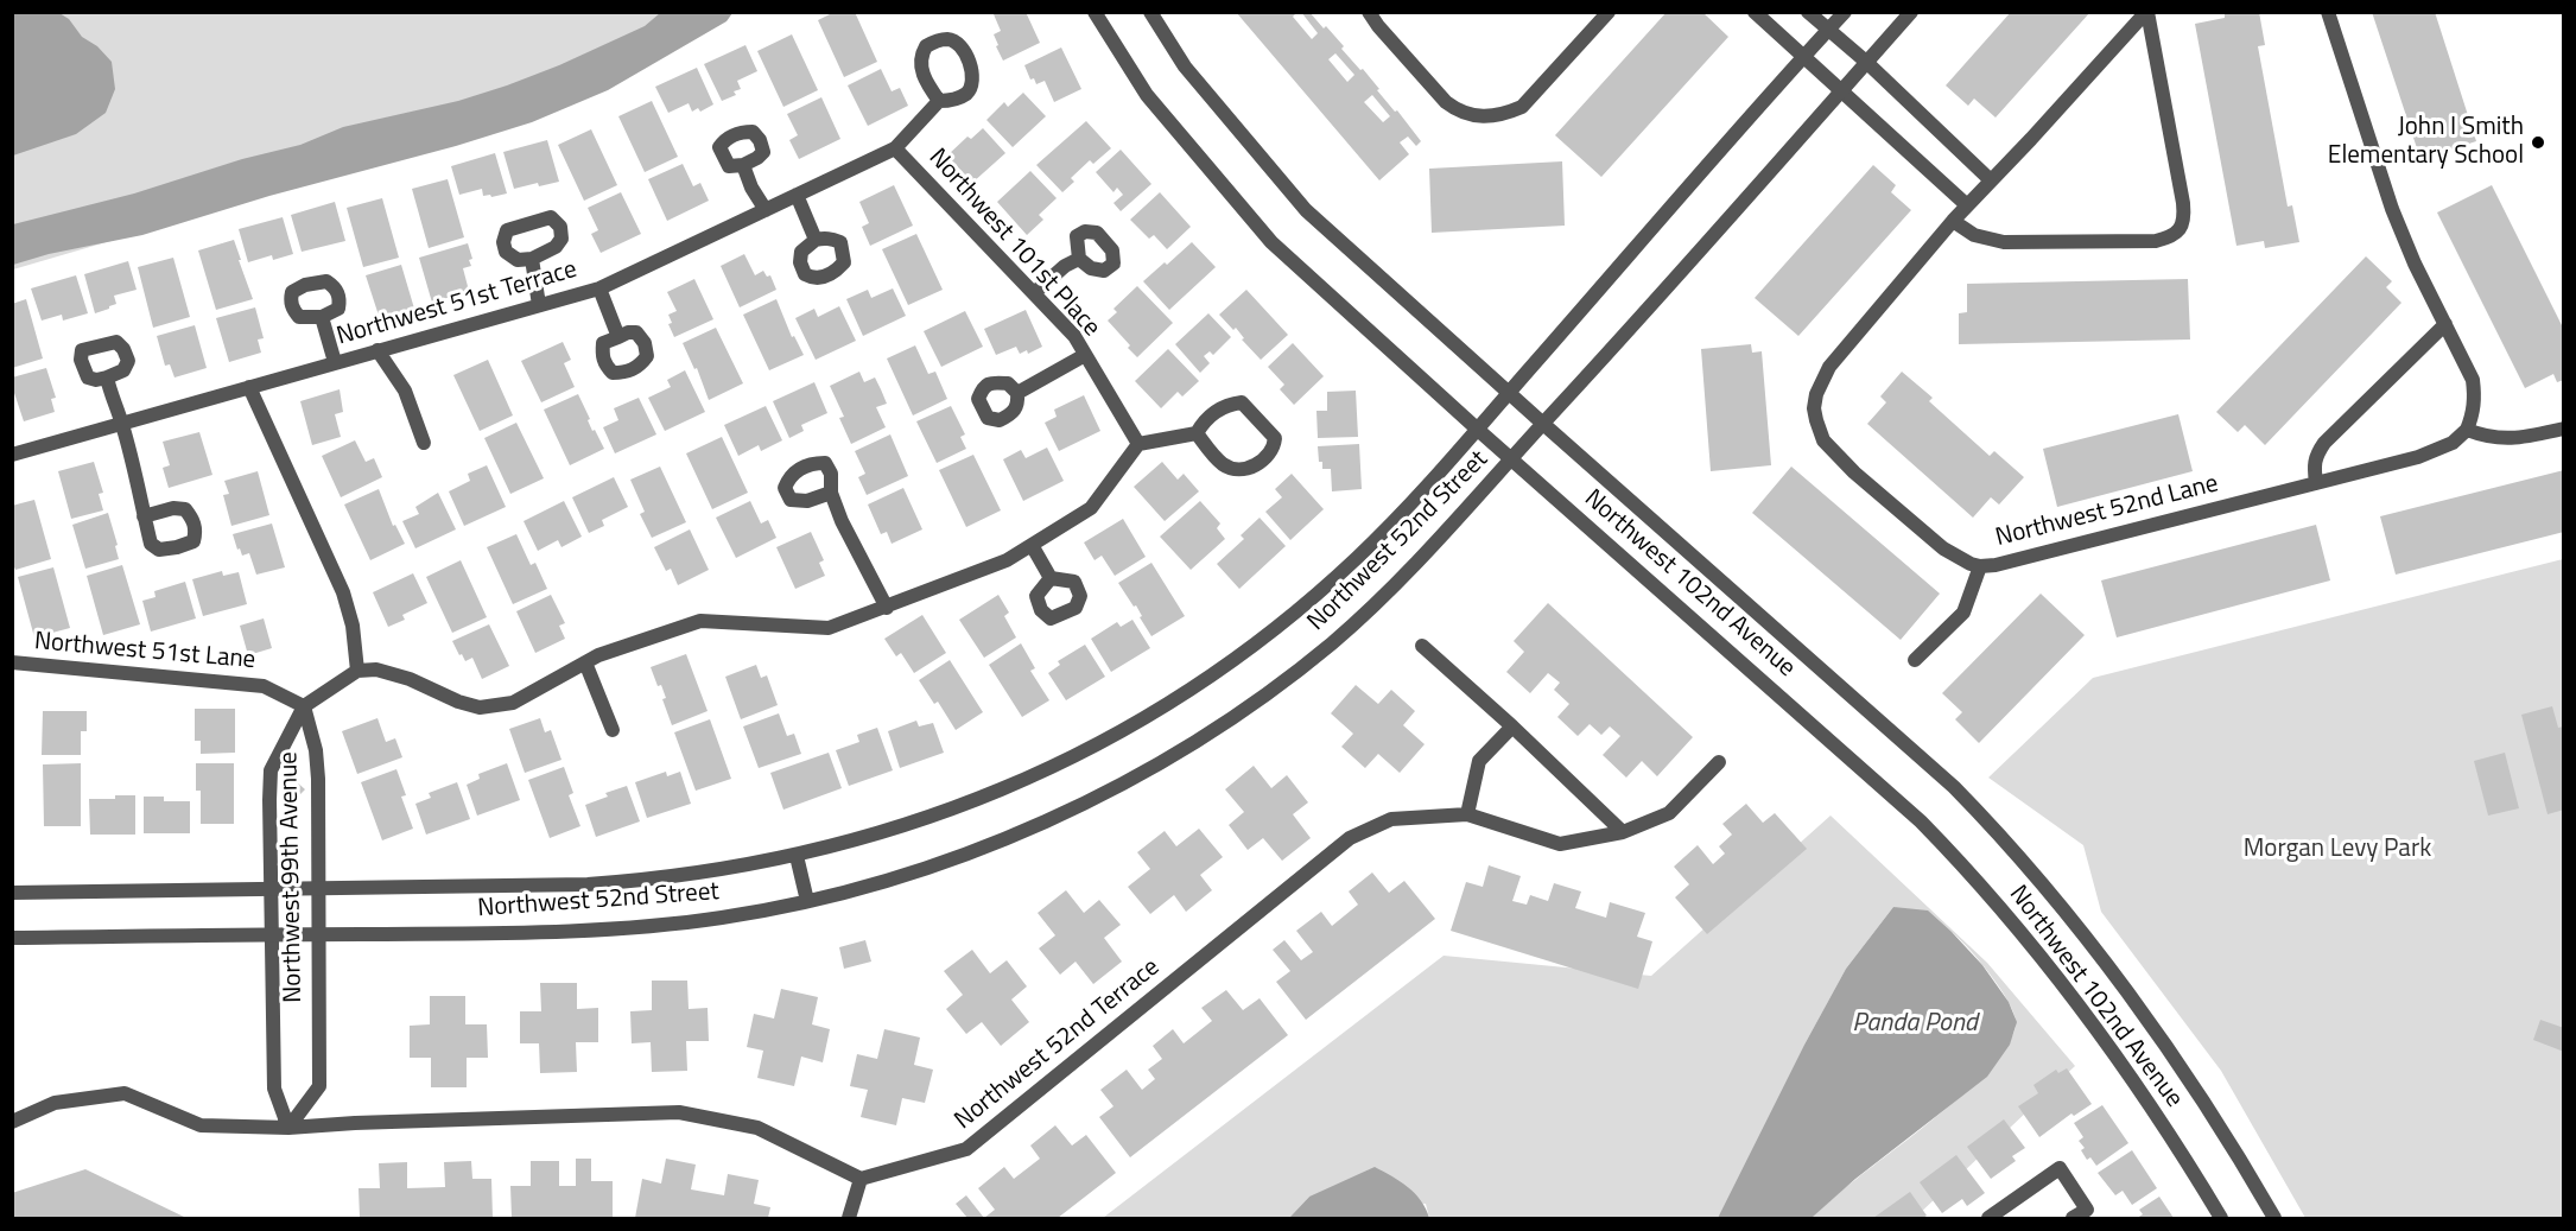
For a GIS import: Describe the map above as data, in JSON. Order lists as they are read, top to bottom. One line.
{"streets":{"street":["Northwest 101st Place","Northwest 51st Terrace","Northwest 52nd Lane","Northwest 52nd Street","Northwest 102nd Avenue","Northwest 51st Lane","Northwest 99th Avenue","Northwest 52nd Terrace"]},"crossings":[["Northwest 101st Place","Northwest 51st Terrace"],["Northwest 52nd Street","Northwest 102nd Avenue"],["Northwest 52nd Street","Northwest 99th Avenue"],["Northwest 51st Lane","Northwest 99th Avenue"]],"water":["Panda Pond"],"parks":["Morgan Levy Park"],"places":["John I Smith Elementary School"]}
